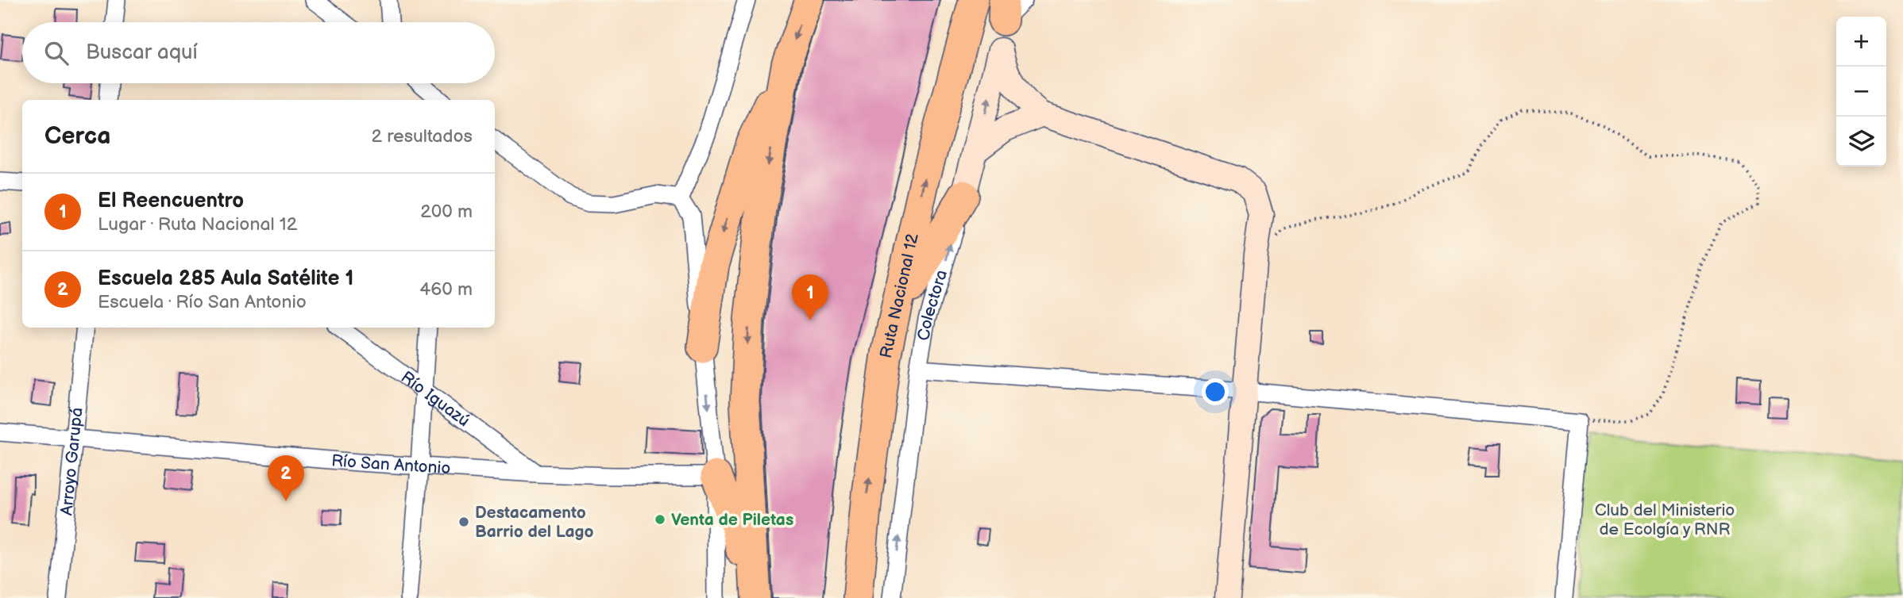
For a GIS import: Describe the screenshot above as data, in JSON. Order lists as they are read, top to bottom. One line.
{"streets":{"highway":["Ruta Nacional 12"],"main road":["Colectora"],"street":["Río Iguazú","Arroyo Garupá","Río San Antonio"]},"crossings":[["Río Iguazú","Río San Antonio"],["Arroyo Garupá","Río San Antonio"]],"one_way":["Colectora"],"parks":["Club del Ministerio de Ecolgía y RNR"],"places":["Venta de Piletas","Destacamento Barrio del Lago"],"page":{"map_buttons":["+","−"],"search":"Buscar aquí","heading":["Cerca","2 resultados"],"list":[{"mark":"1","name":"El Reencuentro","note":"Lugar · Ruta Nacional 12","value":"200 m"},{"mark":"2","name":"Escuela 285 Aula Satélite 1","note":"Escuela · Río San Antonio","value":"460 m"}],"pins":["1","2"]}}
